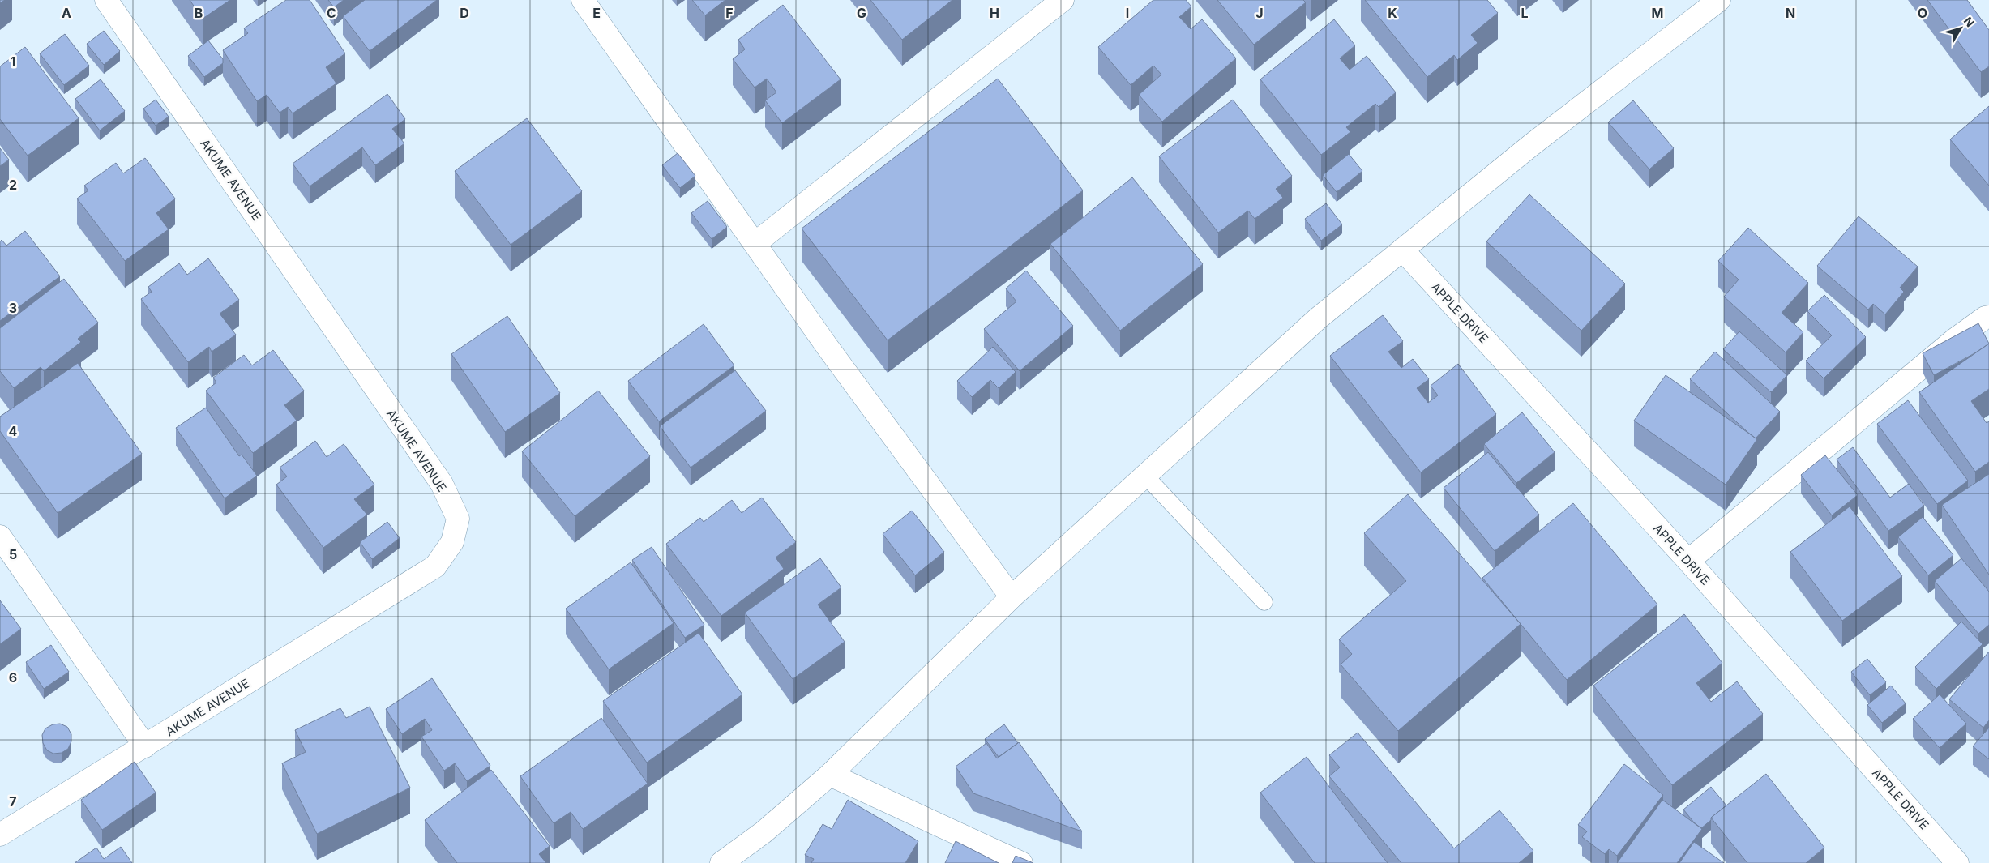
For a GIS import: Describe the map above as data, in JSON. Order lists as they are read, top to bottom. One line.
{"streets":{"street":["AKUME AVENUE","APPLE DRIVE"]},"north":"top right","grid":{"columns":["A","B","C","D","E","F","G","H","I","J","K","L","M","N","O"],"rows":["1","2","3","4","5","6","7"]}}
